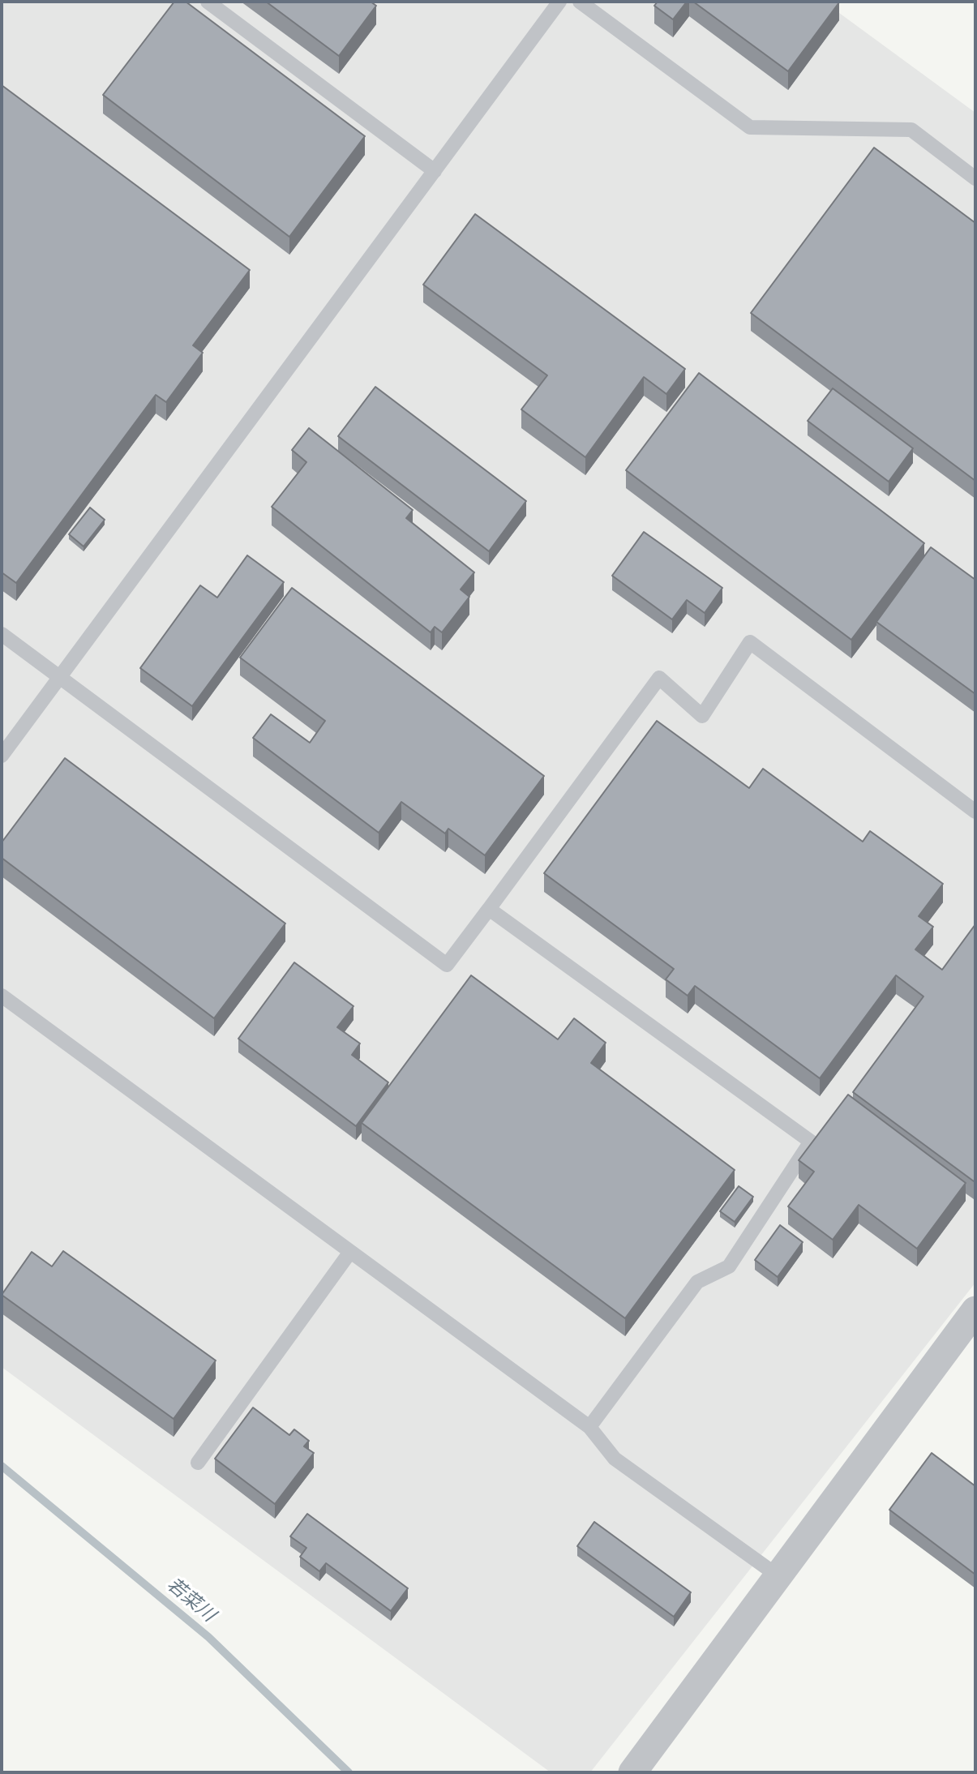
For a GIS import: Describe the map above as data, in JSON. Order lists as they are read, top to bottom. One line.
{"water":["若菜川"]}
